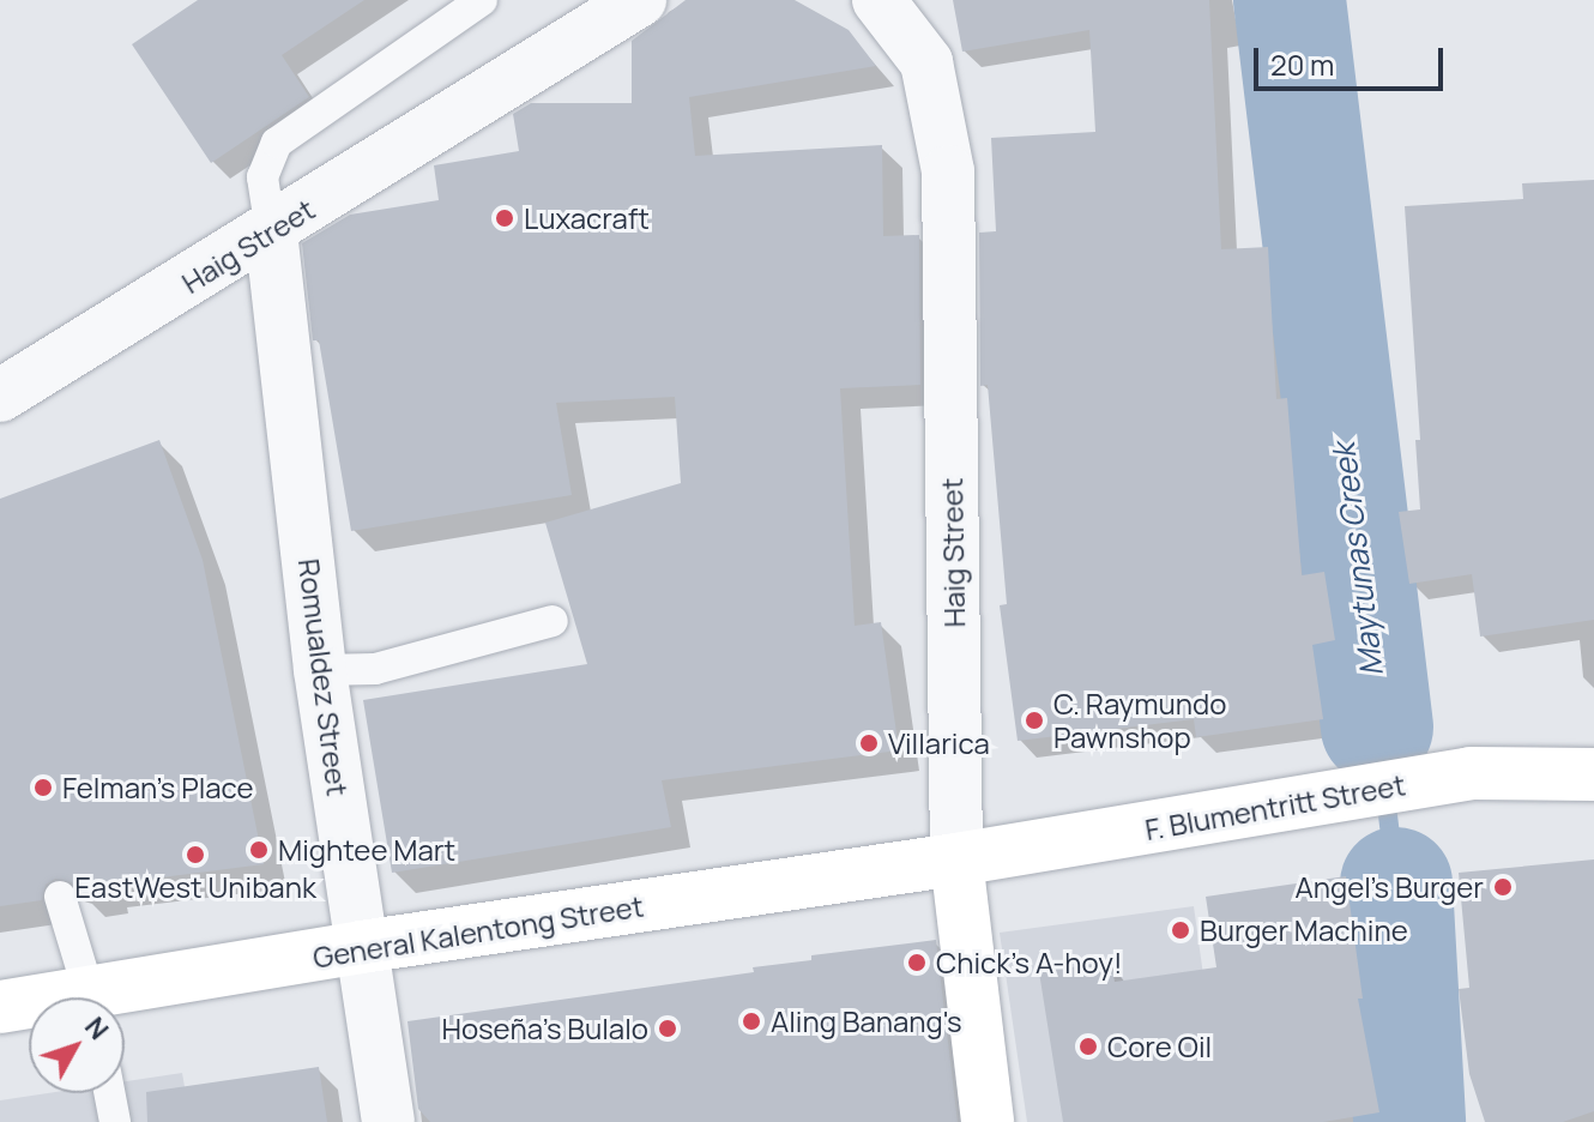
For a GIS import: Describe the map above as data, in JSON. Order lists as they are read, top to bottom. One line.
{"streets":{"main road":["Haig Street","F. Blumentritt Street","General Kalentong Street"],"street":["Romualdez Street"]},"crossings":[["Haig Street","Romualdez Street"],["Haig Street","F. Blumentritt Street"],["Haig Street","General Kalentong Street"],["Romualdez Street","General Kalentong Street"],["F. Blumentritt Street","General Kalentong Street"]],"water":["Maytunas Creek"],"places":["Luxacraft","C. Raymundo Pawnshop","Villarica","Felman's Place","Mightee Mart","EastWest Unibank","Angel's Burger","Burger Machine","Chick's A-hoy!","Aling Banang's","Hoseña's Bulalo","Core Oil"],"scale_bar":"20 m","north":"top right"}
